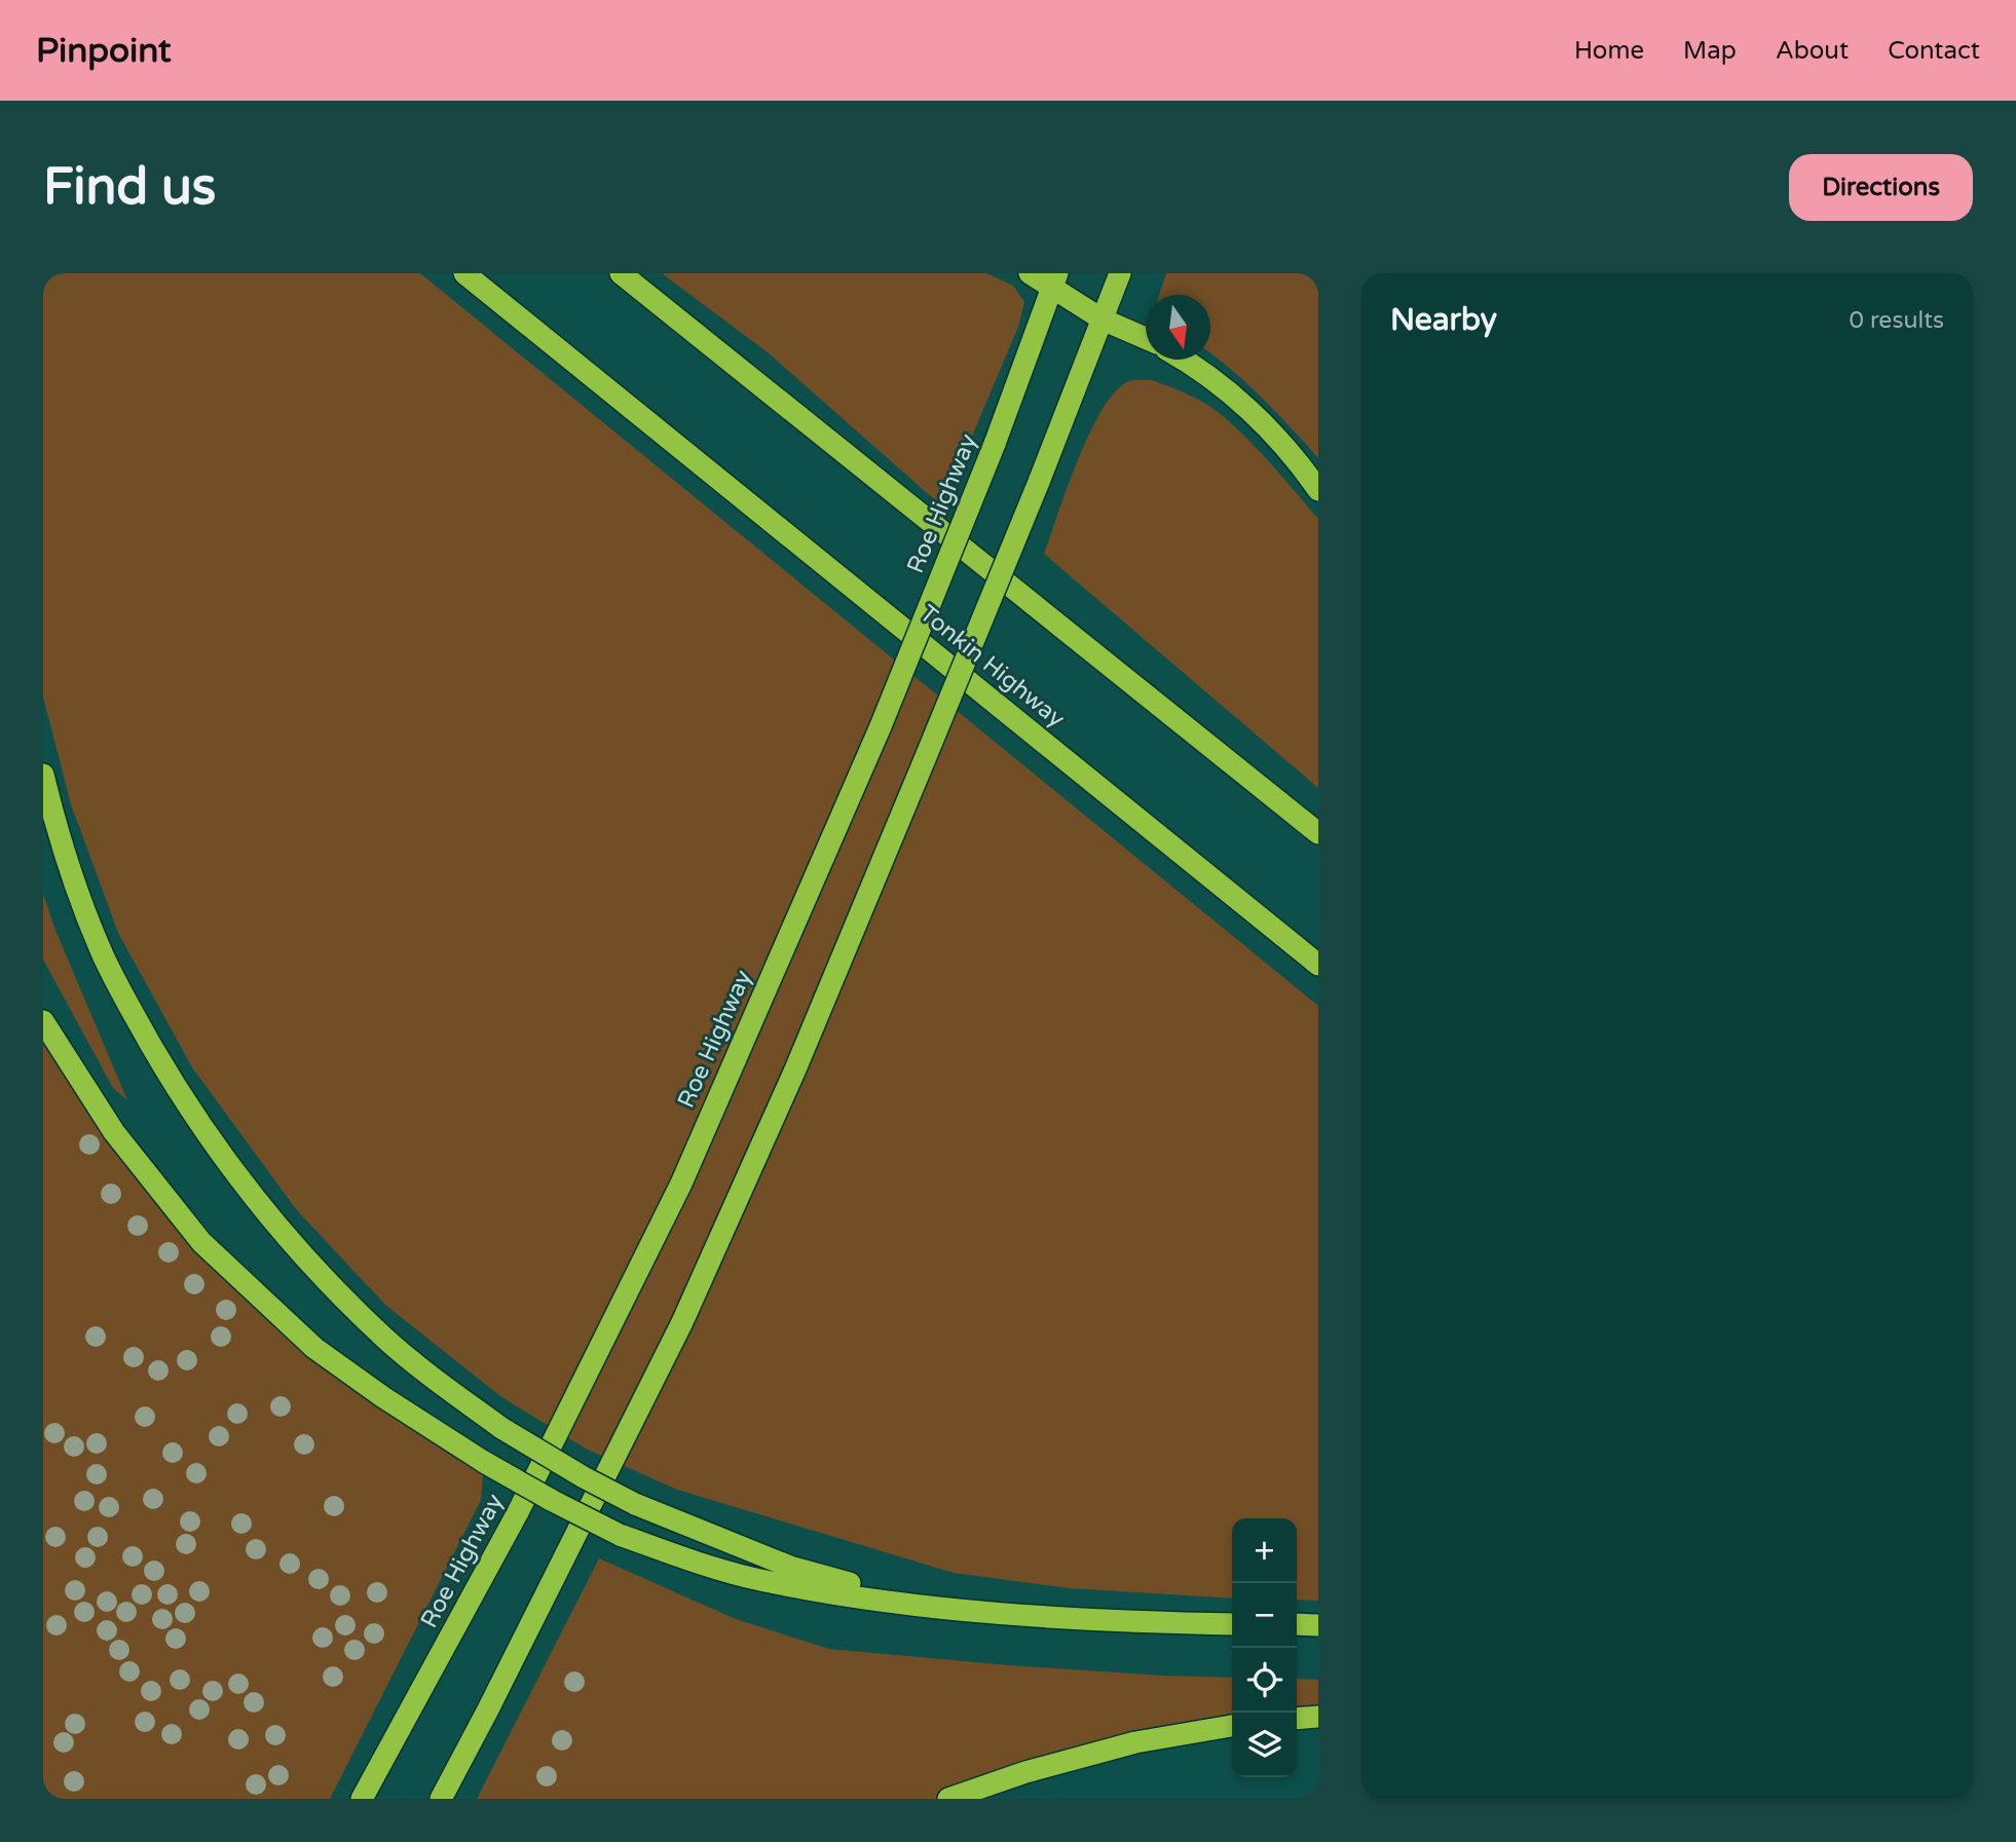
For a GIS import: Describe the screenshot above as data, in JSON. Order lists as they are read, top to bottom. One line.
{"streets":{"highway":["Roe Highway","Tonkin Highway"]},"north":"bottom","page":{"header":"Pinpoint","nav":["Home","Map","About","Contact"],"buttons":"Directions","title":"Find us","heading":["Nearby","0 results"],"map_buttons":["+","−"]}}
